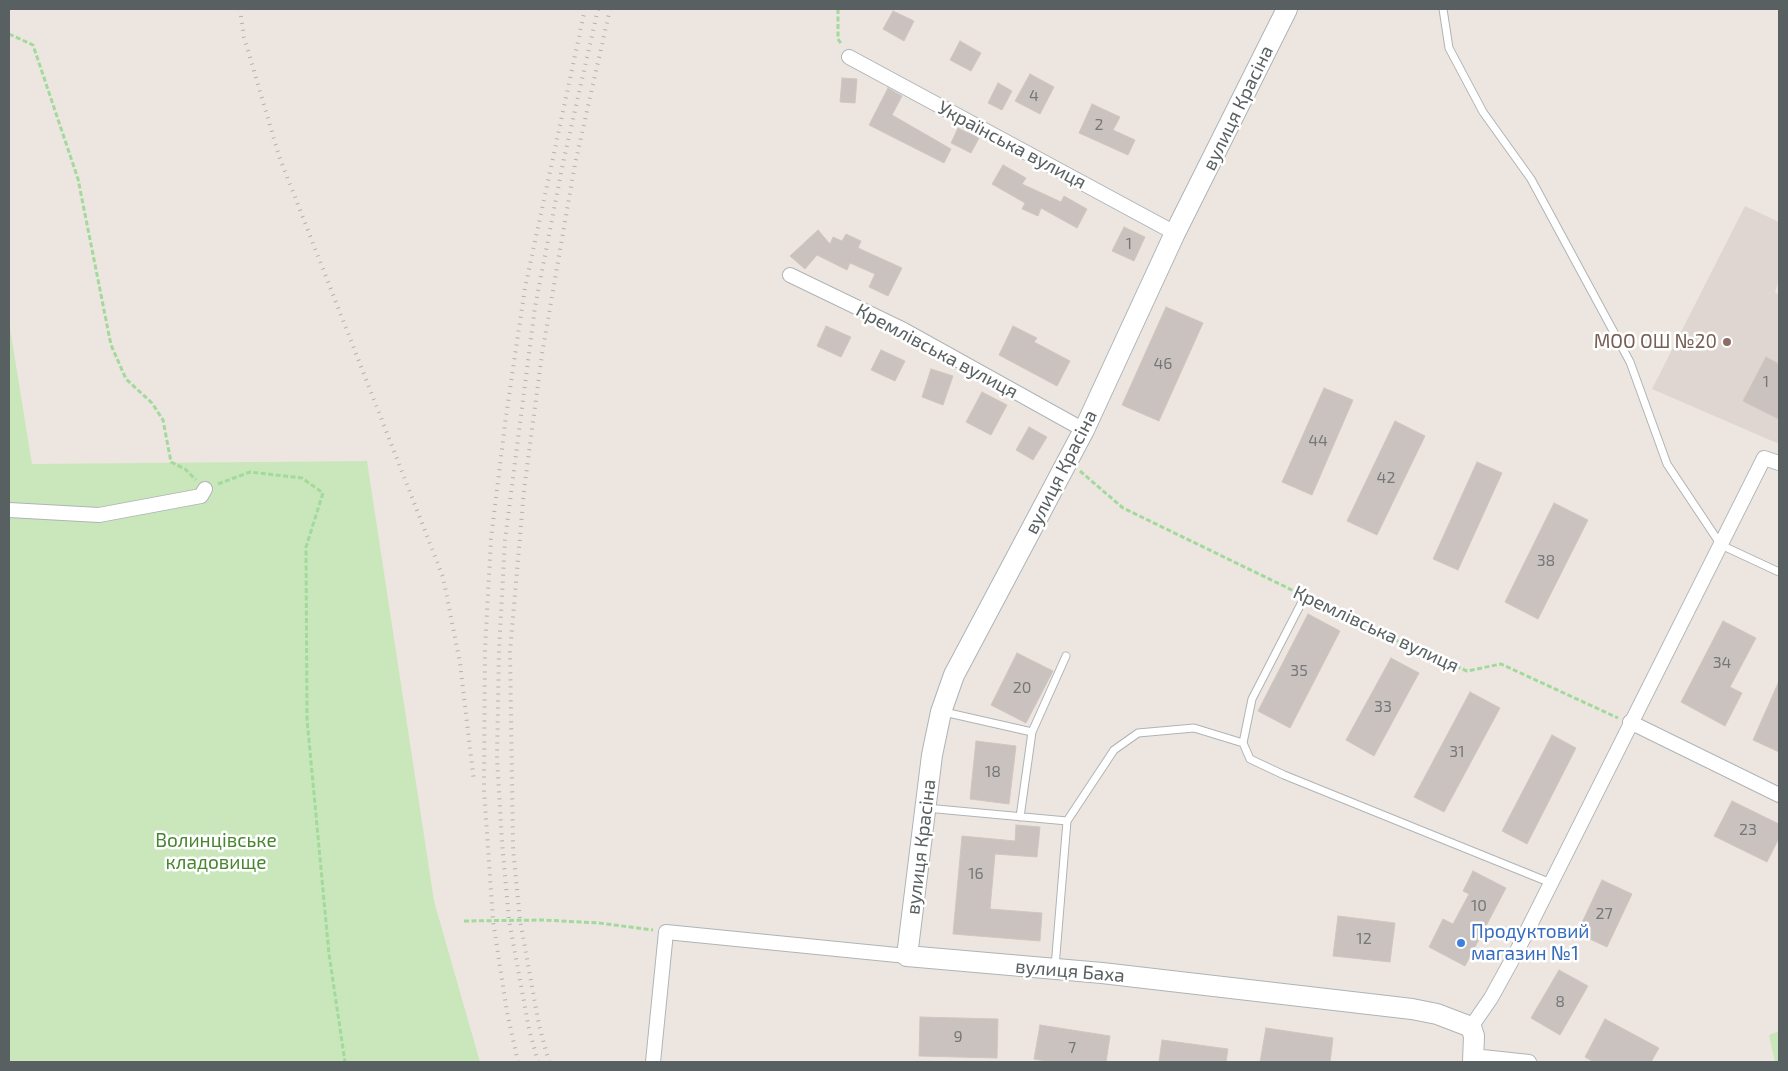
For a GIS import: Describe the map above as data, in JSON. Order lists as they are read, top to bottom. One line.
{"streets":{"street":["вулиця Красіна","Українська вулиця","Кремлівська вулиця","вулиця Баха"]},"crossings":[["вулиця Красіна","Українська вулиця"],["вулиця Красіна","Кремлівська вулиця"],["вулиця Красіна","вулиця Баха"]],"parks":["Волинцівське кладовище"],"places":["МОО ОШ №20","Продуктовий магазин №1"],"house_numbers":["4","2","1","46","1","44","42","38","34","35","20","33","31","18","23","16","10","27","12","8","9","7"]}
